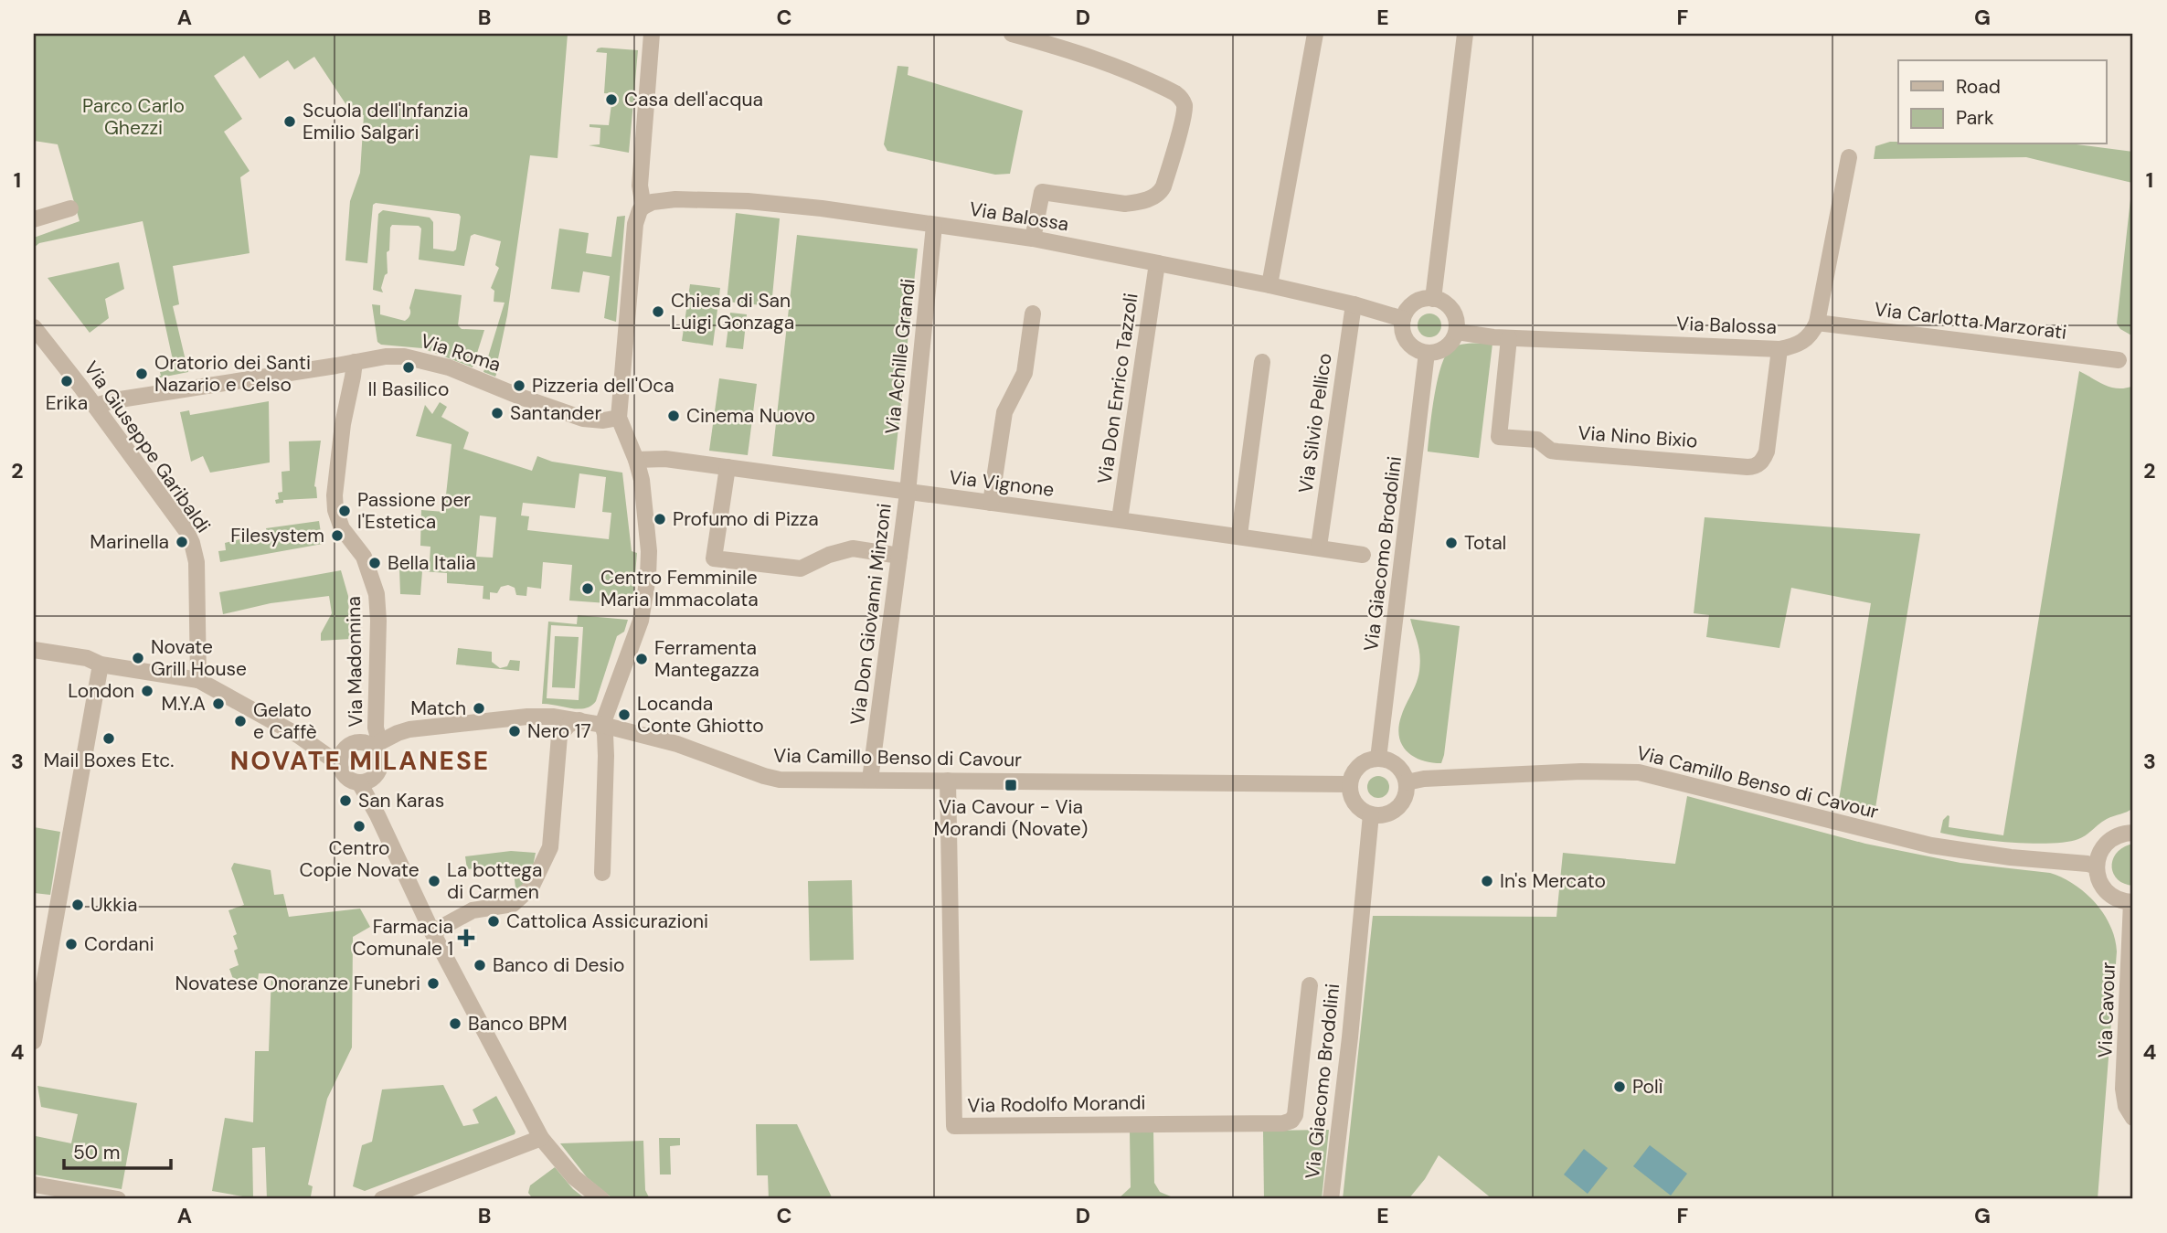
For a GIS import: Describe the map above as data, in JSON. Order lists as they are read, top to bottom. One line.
{"streets":{"street":["Via Balossa","Via Carlotta Marzorati","Via Roma","Via Achille Grandi","Via Don Enrico Tazzoli","Via Silvio Pellico","Via Nino Bixio","Via Giuseppe Garibaldi","Via Vignone","Via Giacomo Brodolini","Via Don Giovanni Minzoni","Via Madonnina","Via Camillo Benso di Cavour","Via Cavour","Via Rodolfo Morandi"]},"crossings":[["Via Balossa","Via Carlotta Marzorati"],["Via Balossa","Via Achille Grandi"],["Via Balossa","Via Don Enrico Tazzoli"],["Via Balossa","Via Silvio Pellico"],["Via Balossa","Via Nino Bixio"],["Via Balossa","Via Giacomo Brodolini"],["Via Roma","Via Giuseppe Garibaldi"],["Via Roma","Via Madonnina"],["Via Achille Grandi","Via Vignone"],["Via Achille Grandi","Via Don Giovanni Minzoni"],["Via Don Enrico Tazzoli","Via Vignone"],["Via Silvio Pellico","Via Vignone"],["Via Vignone","Via Don Giovanni Minzoni"],["Via Giacomo Brodolini","Via Camillo Benso di Cavour"],["Via Don Giovanni Minzoni","Via Camillo Benso di Cavour"],["Via Madonnina","Via Camillo Benso di Cavour"],["Via Camillo Benso di Cavour","Via Rodolfo Morandi"]],"districts":["NOVATE MILANESE"],"parks":["Parco Carlo Ghezzi"],"places":{"other":["Casa dell'acqua","Scuola dell'Infanzia Emilio Salgari","Chiesa di San Luigi Gonzaga","Il Basilico","Oratorio dei Santi Nazario e Celso","Erika","Pizzeria dell'Oca","Santander","Cinema Nuovo","Passione per l'Estetica","Profumo di Pizza","Filesystem","Marinella","Total","Bella Italia","Centro Femminile Maria Immacolata","Novate Grill House","Ferramenta Mantegazza","London","M.Y.A","Match","Locanda Conte Ghiotto","Gelato e Caffè","Nero 17","Mail Boxes Etc.","San Karas","Centro Copie Novate","La bottega di Carmen","In's Mercato","Ukkia","Cattolica Assicurazioni","Cordani","Banco di Desio","Novatese Onoranze Funebri","Banco BPM","Polì"],"transit":["Via Cavour - Via Morandi (Novate)"],"health":["Farmacia Comunale 1"]},"legend":["Road","Park"],"scale_bar":"50 m","grid":{"columns":["A","B","C","D","E","F","G"],"rows":["1","2","3","4"]}}
